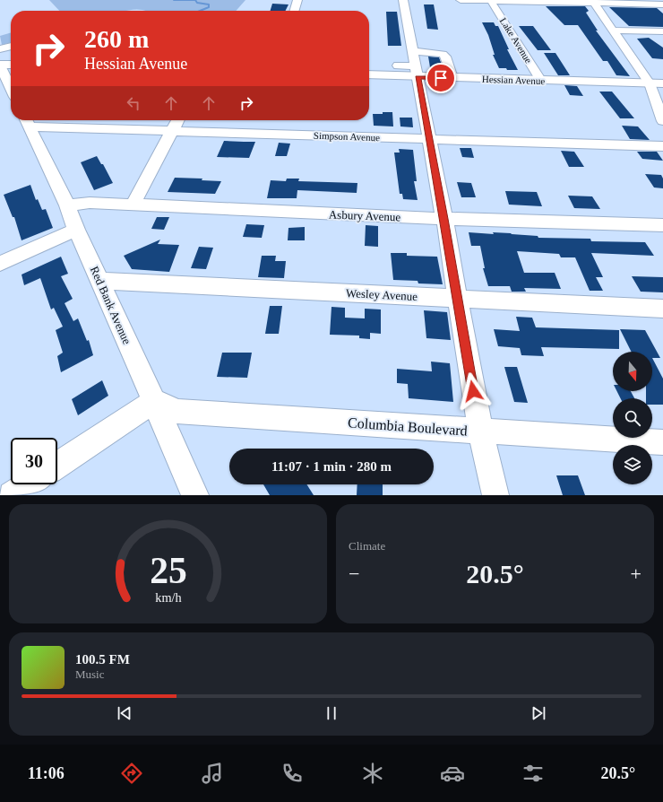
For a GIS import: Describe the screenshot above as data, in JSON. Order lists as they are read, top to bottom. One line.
{"streets":{"main road":["Hessian Avenue"],"street":["Lake Avenue","Simpson Avenue","Asbury Avenue","Wesley Avenue","Red Bank Avenue","Columbia Boulevard"]},"crossings":[["Lake Avenue","Hessian Avenue"],["Simpson Avenue","Red Bank Avenue"],["Asbury Avenue","Red Bank Avenue"],["Wesley Avenue","Red Bank Avenue"],["Red Bank Avenue","Columbia Boulevard"]],"north":"bottom","page":{"turn":["260 m","Hessian Avenue"],"limit":"30","trip":"11:07 · 1 min · 280 m","tile":"Climate","heat":["−","20.5°","+"],"song":["100.5 FM","Music"],"tabs":["11:06","20.5°"],"gauge":["25","km/h"]}}
